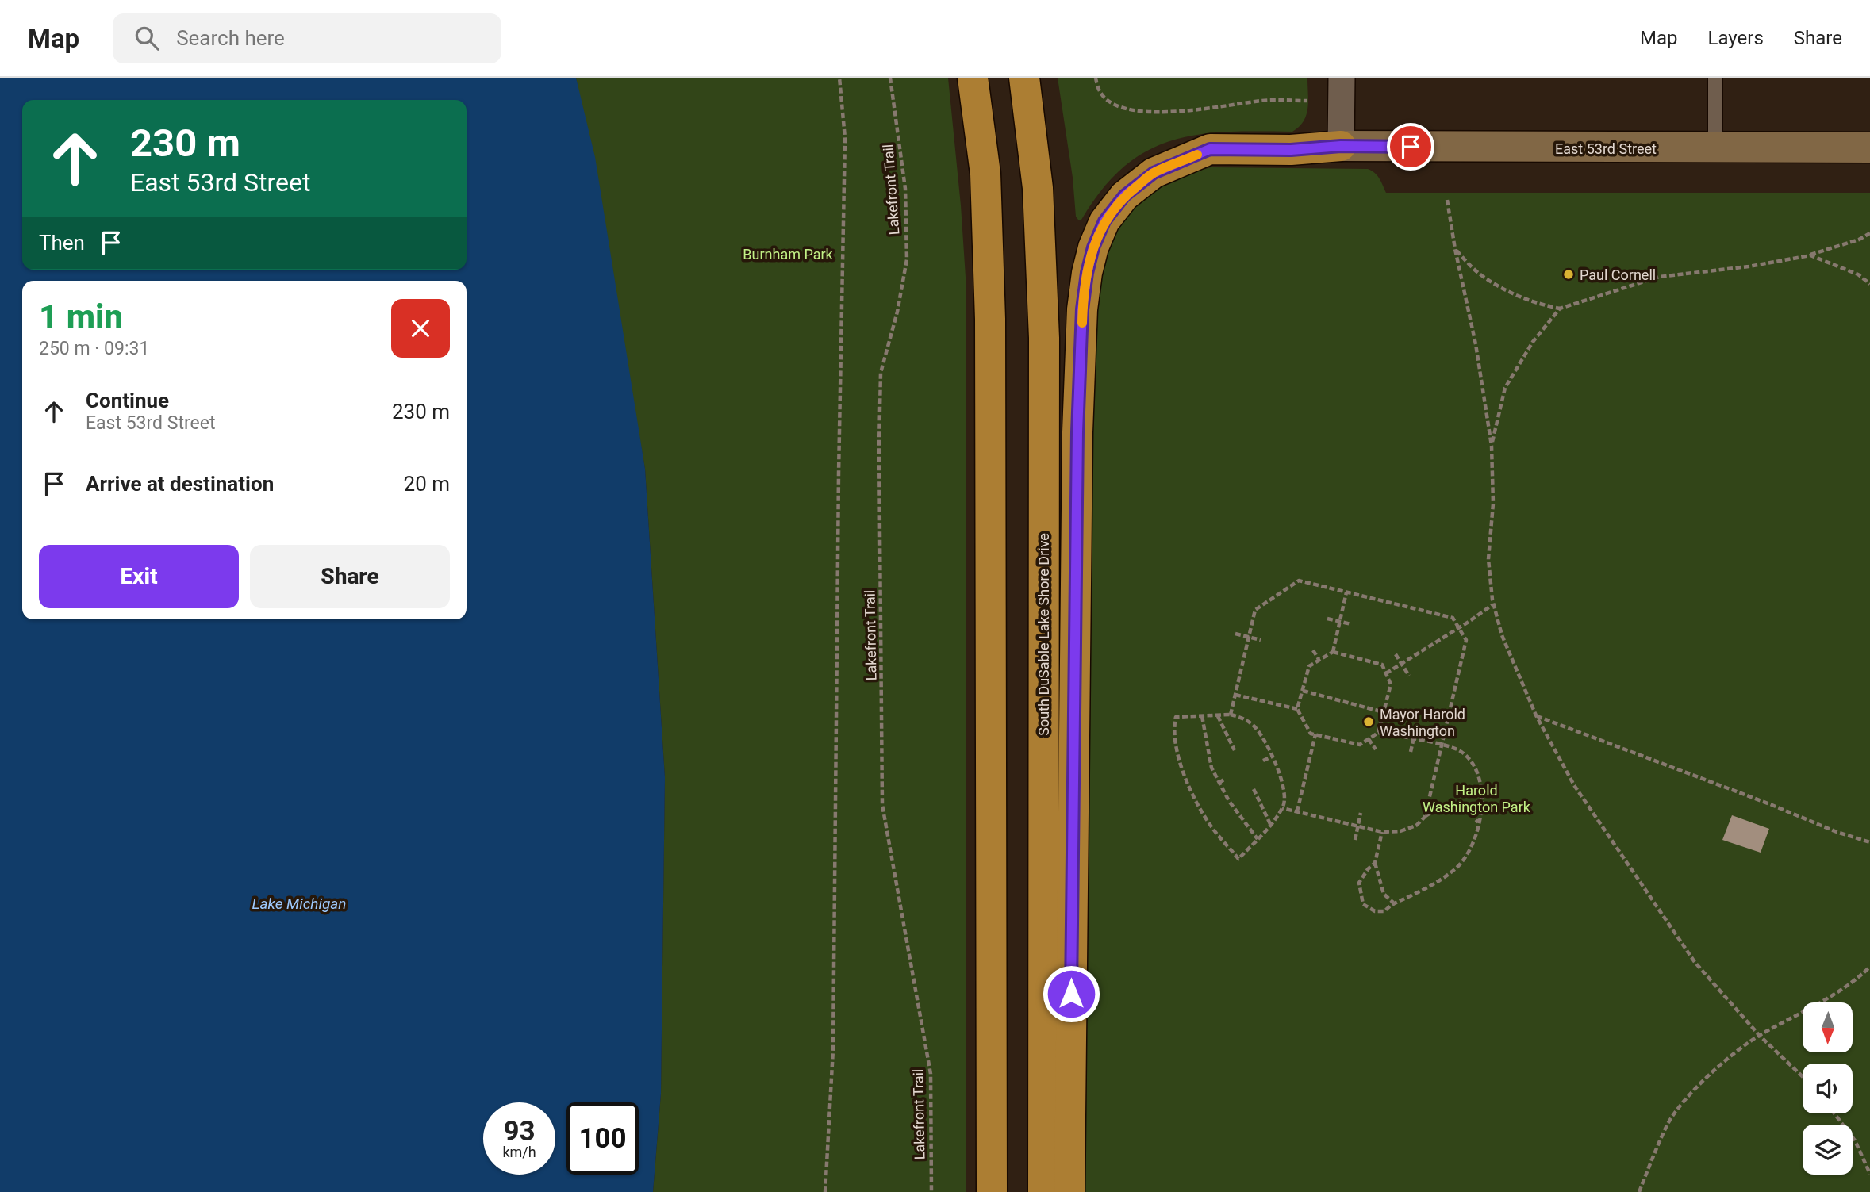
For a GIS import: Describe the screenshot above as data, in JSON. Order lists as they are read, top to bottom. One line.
{"streets":{"highway":["South DuSable Lake Shore Drive"],"street":["East 53rd Street"],"path":["Lakefront Trail"]},"water":["Lake Michigan"],"parks":["Burnham Park","Harold Washington Park"],"places":["Paul Cornell","Mayor Harold Washington"],"north":"bottom","page":{"header":"Map","search":"Search here","nav":["Map","Layers","Share"],"turn":["230 m","East 53rd Street"],"then":"Then","heading":["1 min","250 m · 09:31"],"list":[{"name":"Continue","note":"East 53rd Street","value":"230 m"},{"name":"Arrive at destination","value":"20 m"}],"buttons":["Exit","Share"],"speed":"93 km/h","limit":"100"}}
